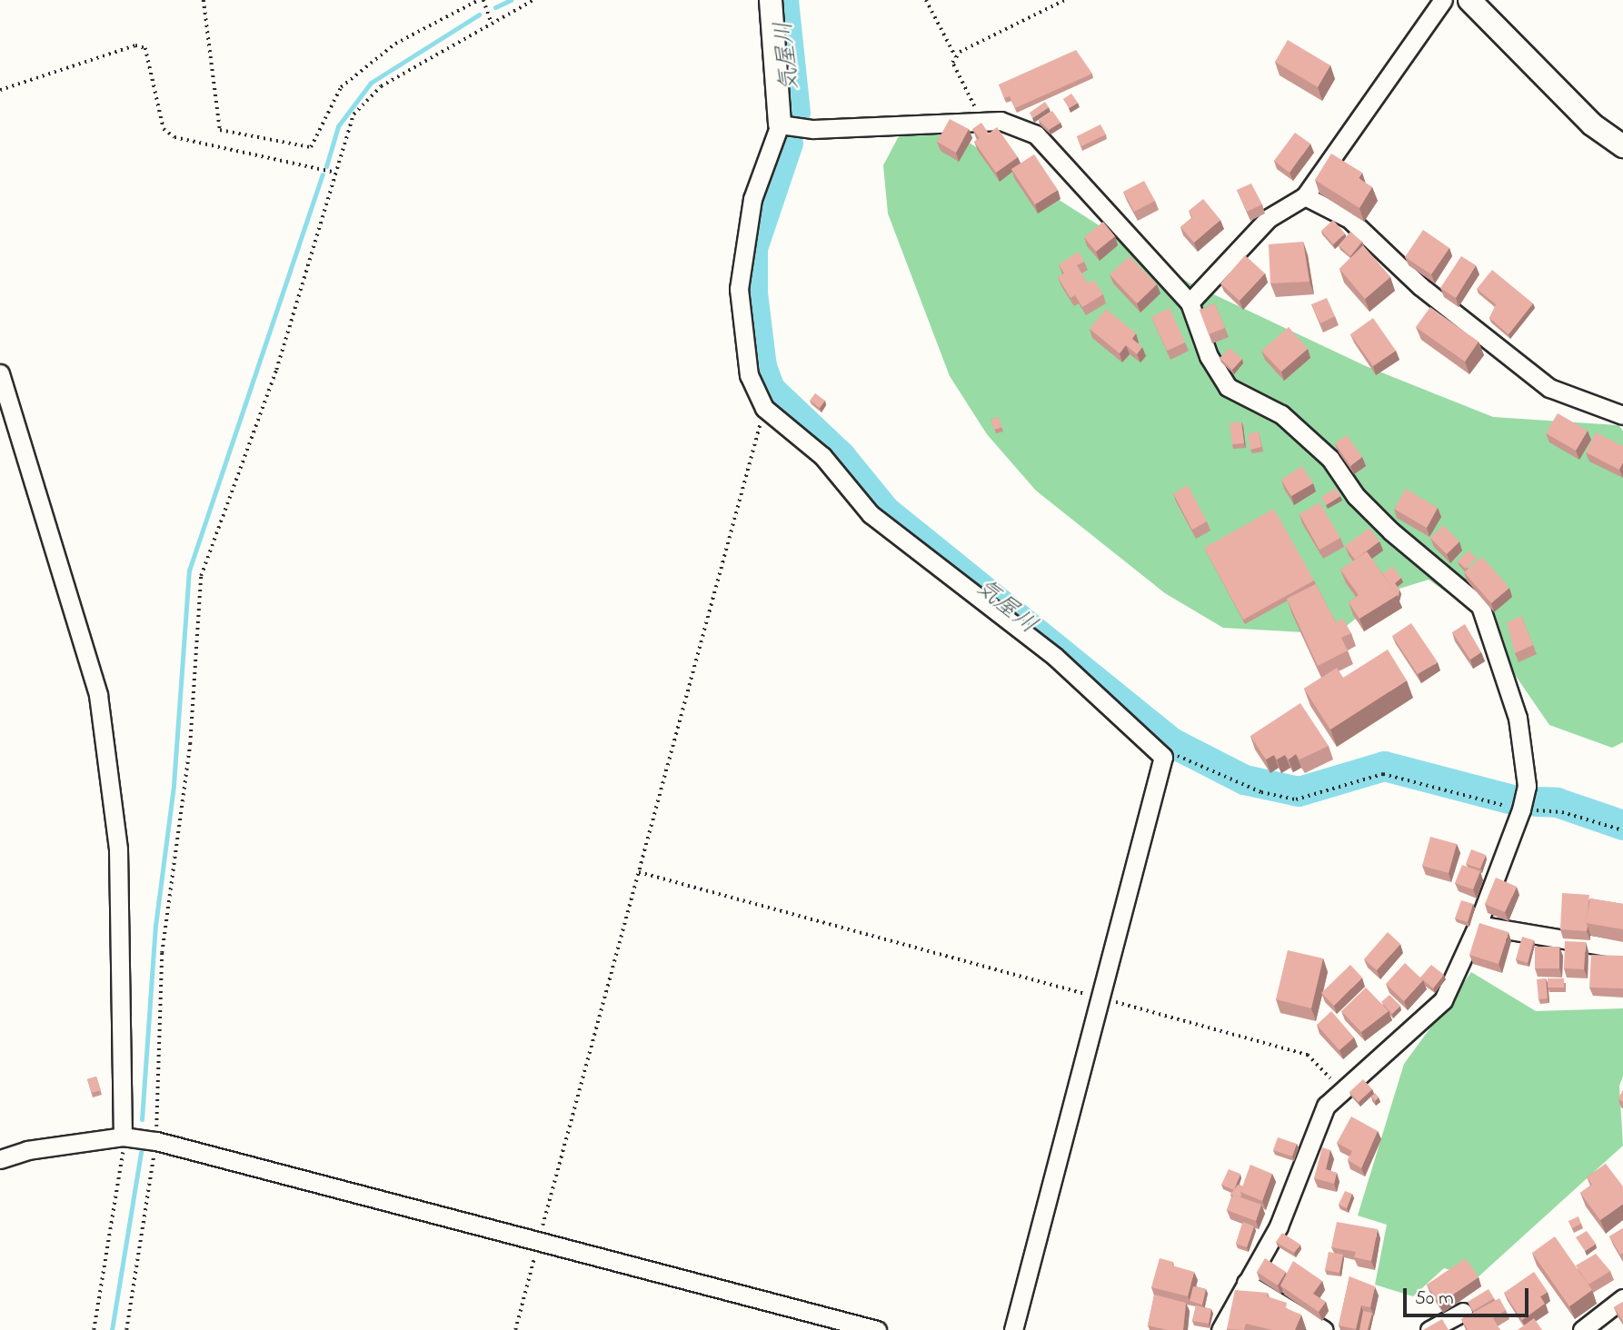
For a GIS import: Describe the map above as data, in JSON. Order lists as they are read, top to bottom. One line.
{"water":["気屋川"],"scale_bar":"50 m"}
